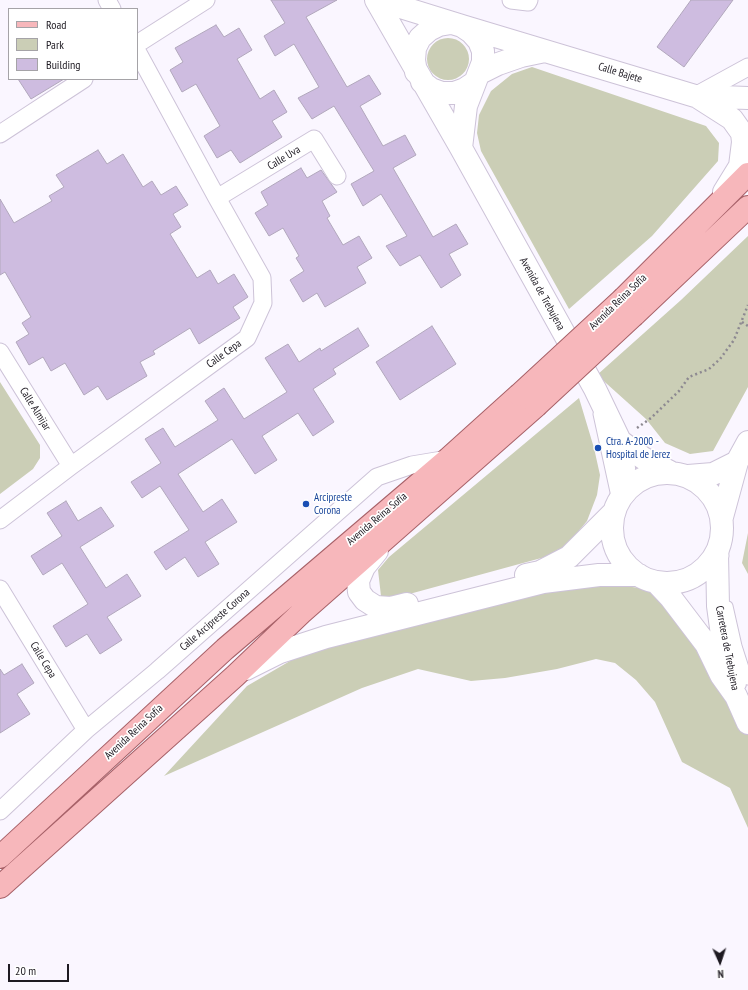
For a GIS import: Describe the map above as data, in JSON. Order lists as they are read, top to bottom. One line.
{"streets":{"main road":["Calle Bajete","Avenida de Trebujena","Avenida Reina Sofía","Carretera de Trebujena"],"street":["Calle Uva","Calle Cepa","Calle Almijar","Calle Arcipreste Corona"]},"crossings":[["Calle Bajete","Avenida de Trebujena"],["Calle Uva","Calle Cepa"],["Avenida de Trebujena","Carretera de Trebujena"],["Avenida Reina Sofía","Calle Arcipreste Corona"],["Calle Cepa","Calle Almijar"],["Calle Cepa","Calle Arcipreste Corona"]],"places":["Ctra. A-2000 - Hospital de Jerez","Arcipreste Corona"],"legend":["Road","Park","Building"],"scale_bar":"20 m","north":"bottom"}
